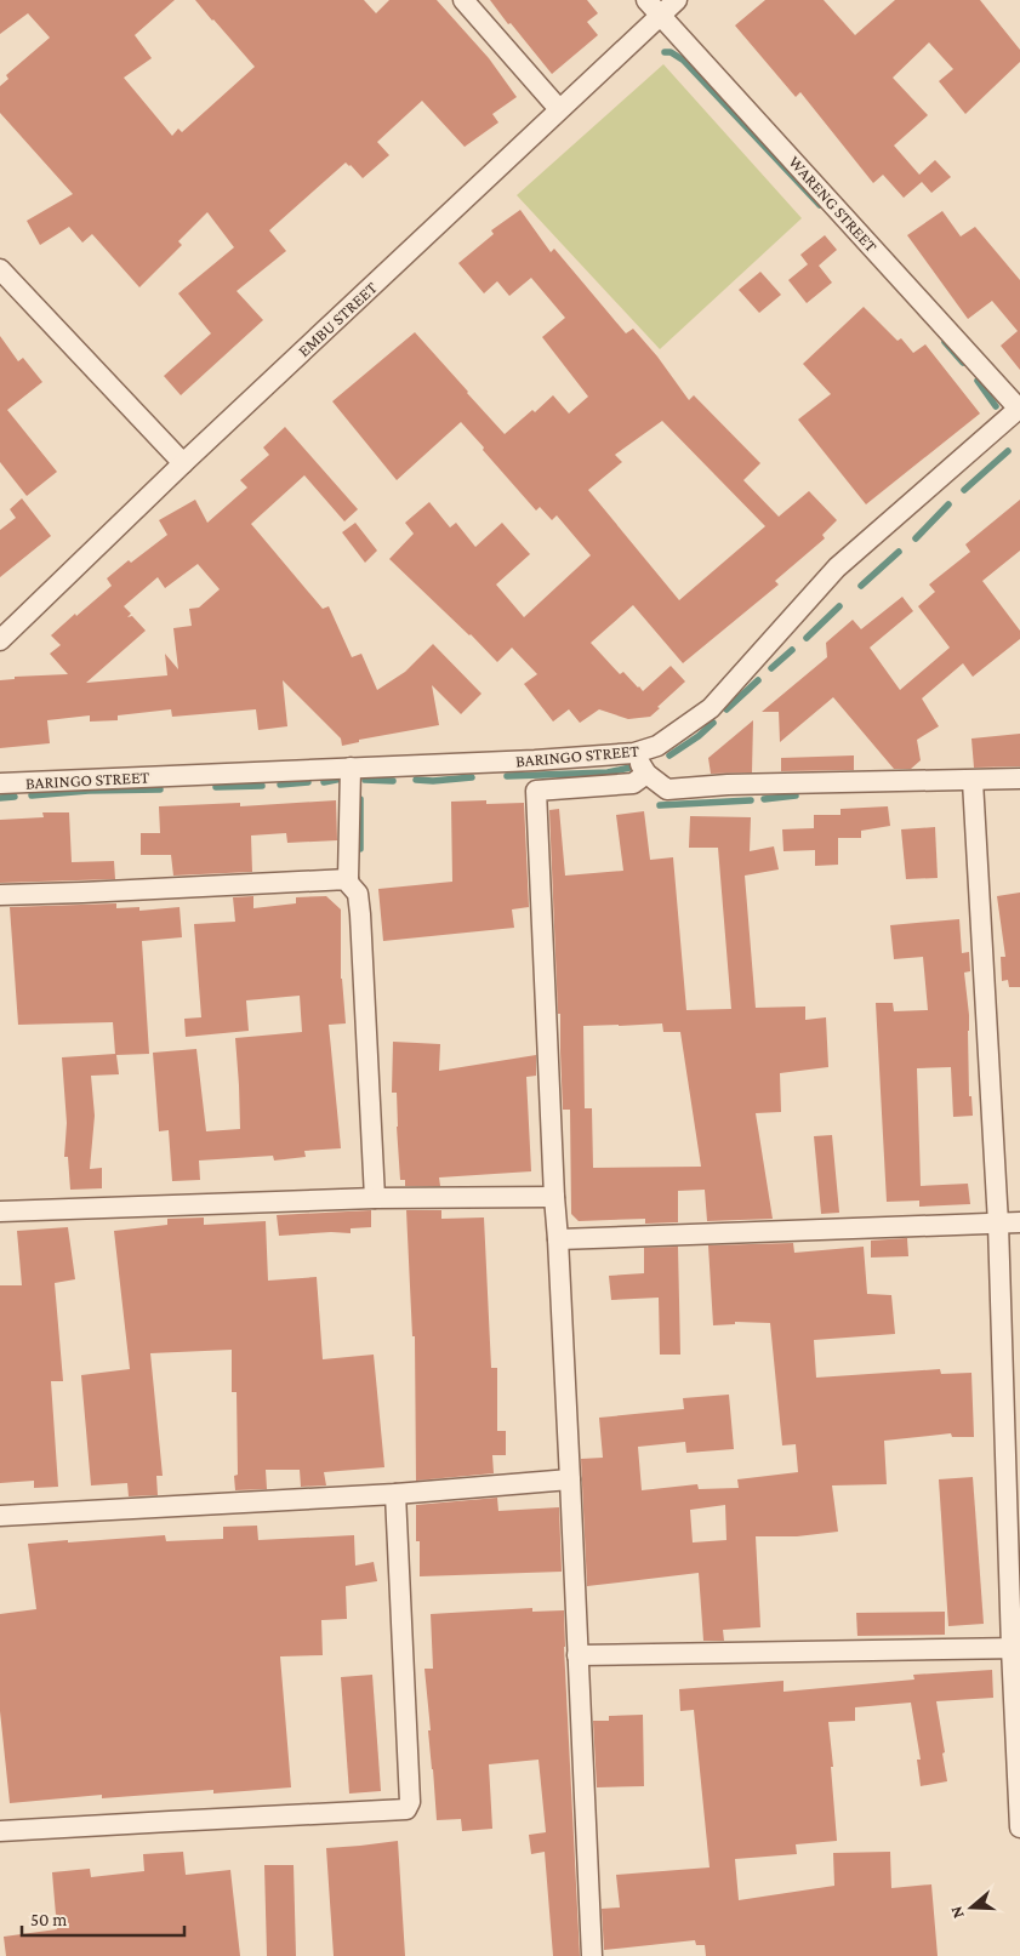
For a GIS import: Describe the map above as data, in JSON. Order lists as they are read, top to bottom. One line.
{"streets":{"street":["WARENG STREET","EMBU STREET","BARINGO STREET"]},"crossings":[["WARENG STREET","EMBU STREET"],["WARENG STREET","BARINGO STREET"]],"scale_bar":"50 m","north":"left"}
